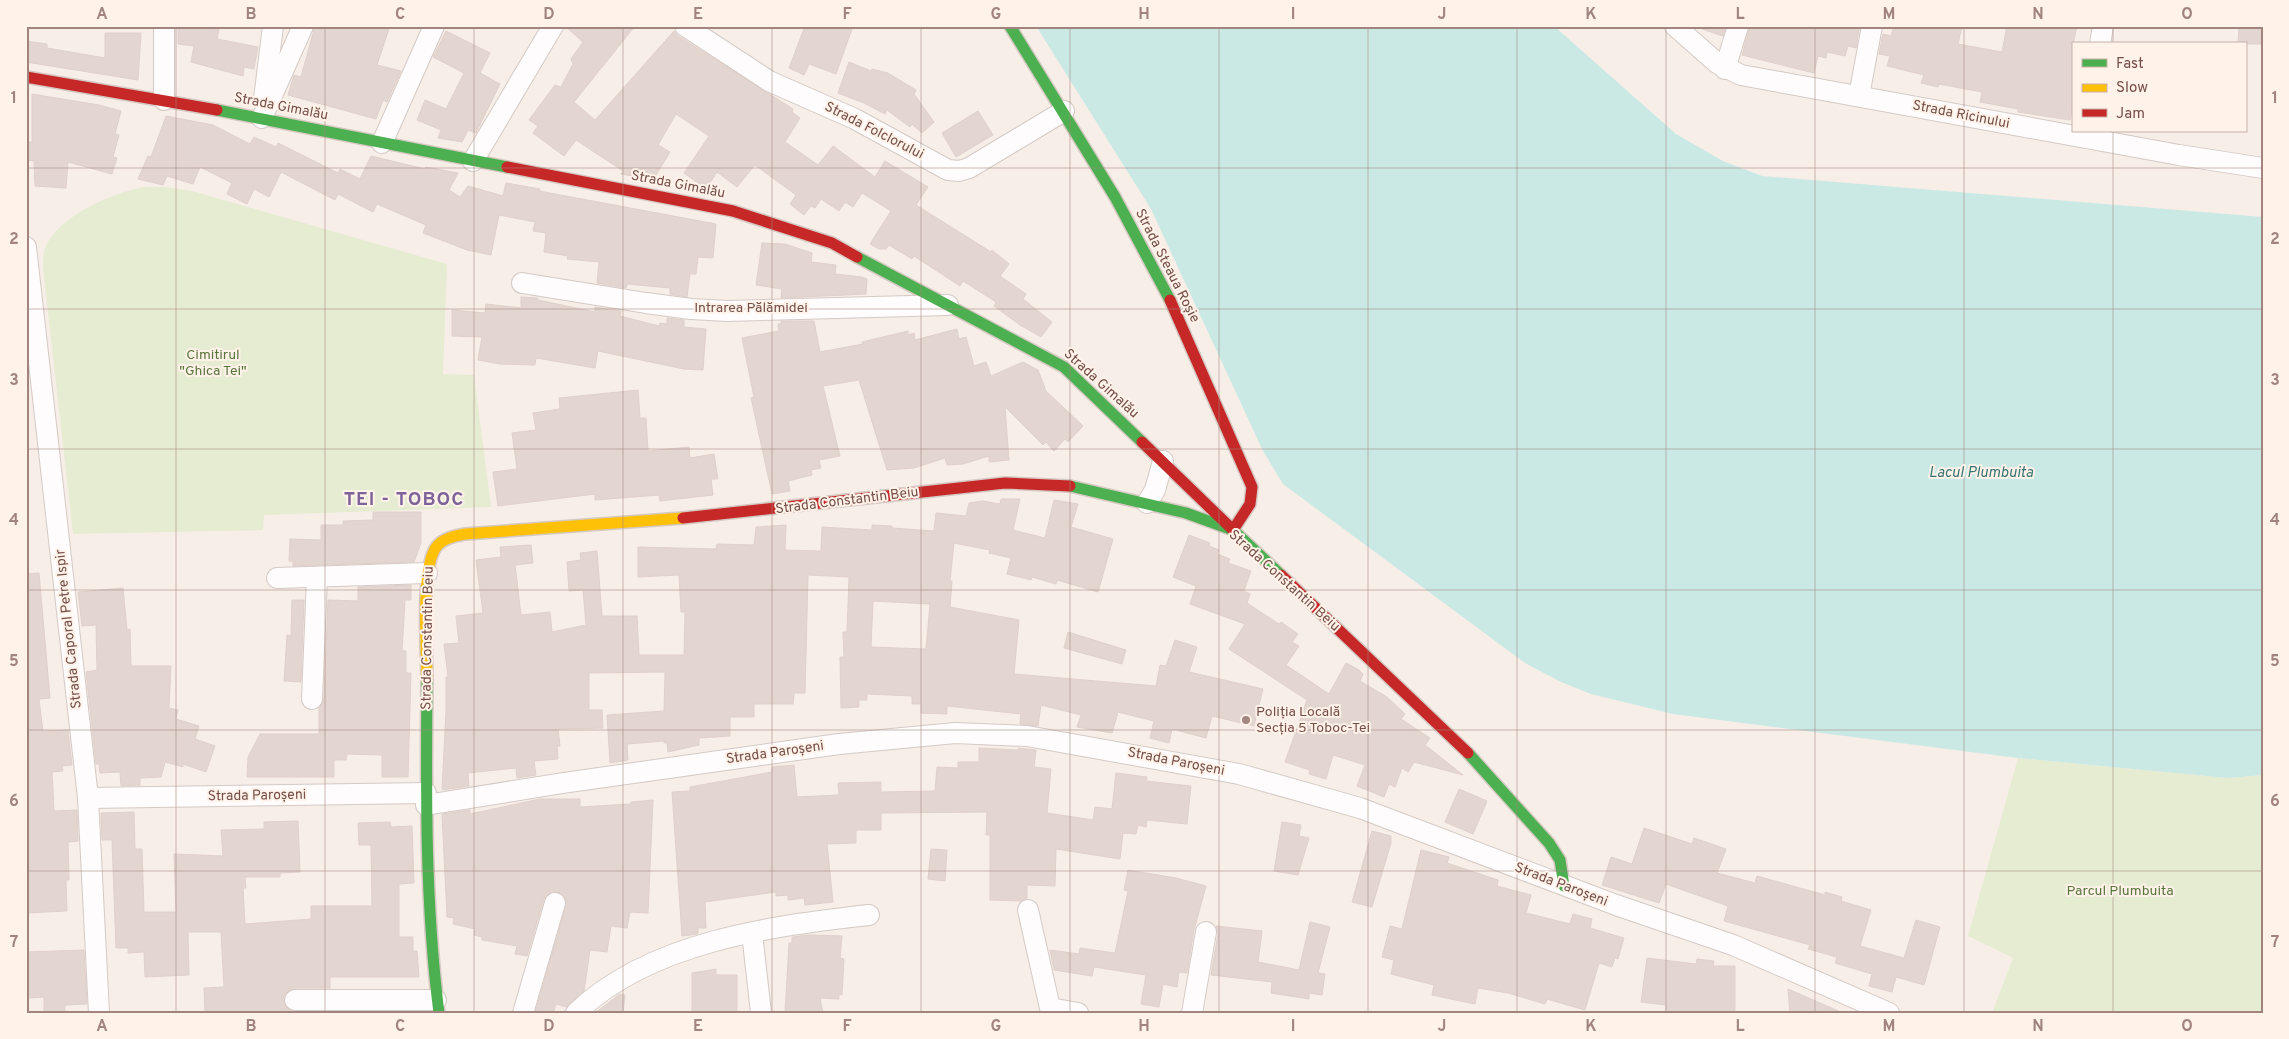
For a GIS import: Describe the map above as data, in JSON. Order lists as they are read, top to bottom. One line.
{"streets":{"street":["Strada Gimalău","Strada Ricinului","Strada Folclorului","Strada Steaua Roșie","Intrarea Pălămidei","Strada Constantin Beiu","Strada Caporal Petre Ispir","Strada Paroșeni"]},"crossings":[["Strada Gimalău","Strada Steaua Roșie"],["Strada Gimalău","Intrarea Pălămidei"],["Strada Gimalău","Strada Constantin Beiu"],["Strada Folclorului","Strada Steaua Roșie"],["Strada Steaua Roșie","Strada Constantin Beiu"],["Strada Constantin Beiu","Strada Paroșeni"],["Strada Caporal Petre Ispir","Strada Paroșeni"]],"districts":["TEI - TOBOC"],"water":["Lacul Plumbuita"],"parks":["Cimitirul \"Ghica Tei\"","Parcul Plumbuita"],"places":["Poliția Locală Secția 5 Toboc-Tei"],"legend":["Fast","Slow","Jam"],"grid":{"columns":["A","B","C","D","E","F","G","H","I","J","K","L","M","N","O"],"rows":["1","2","3","4","5","6","7"]}}
